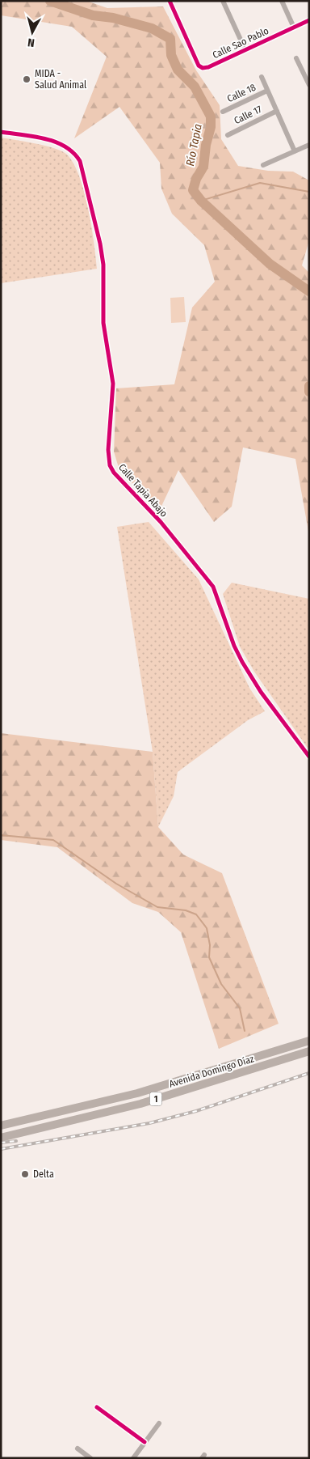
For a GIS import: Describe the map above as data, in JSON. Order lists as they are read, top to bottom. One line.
{"streets":{"main road":["Avenida Domingo Díaz","1"],"street":["Calle Sao Pablo","Calle 18","Calle 17","Calle Tapia Abajo"]},"water":["Río Tapia"],"places":["MIDA - Salud Animal","Delta"],"north":"bottom"}
